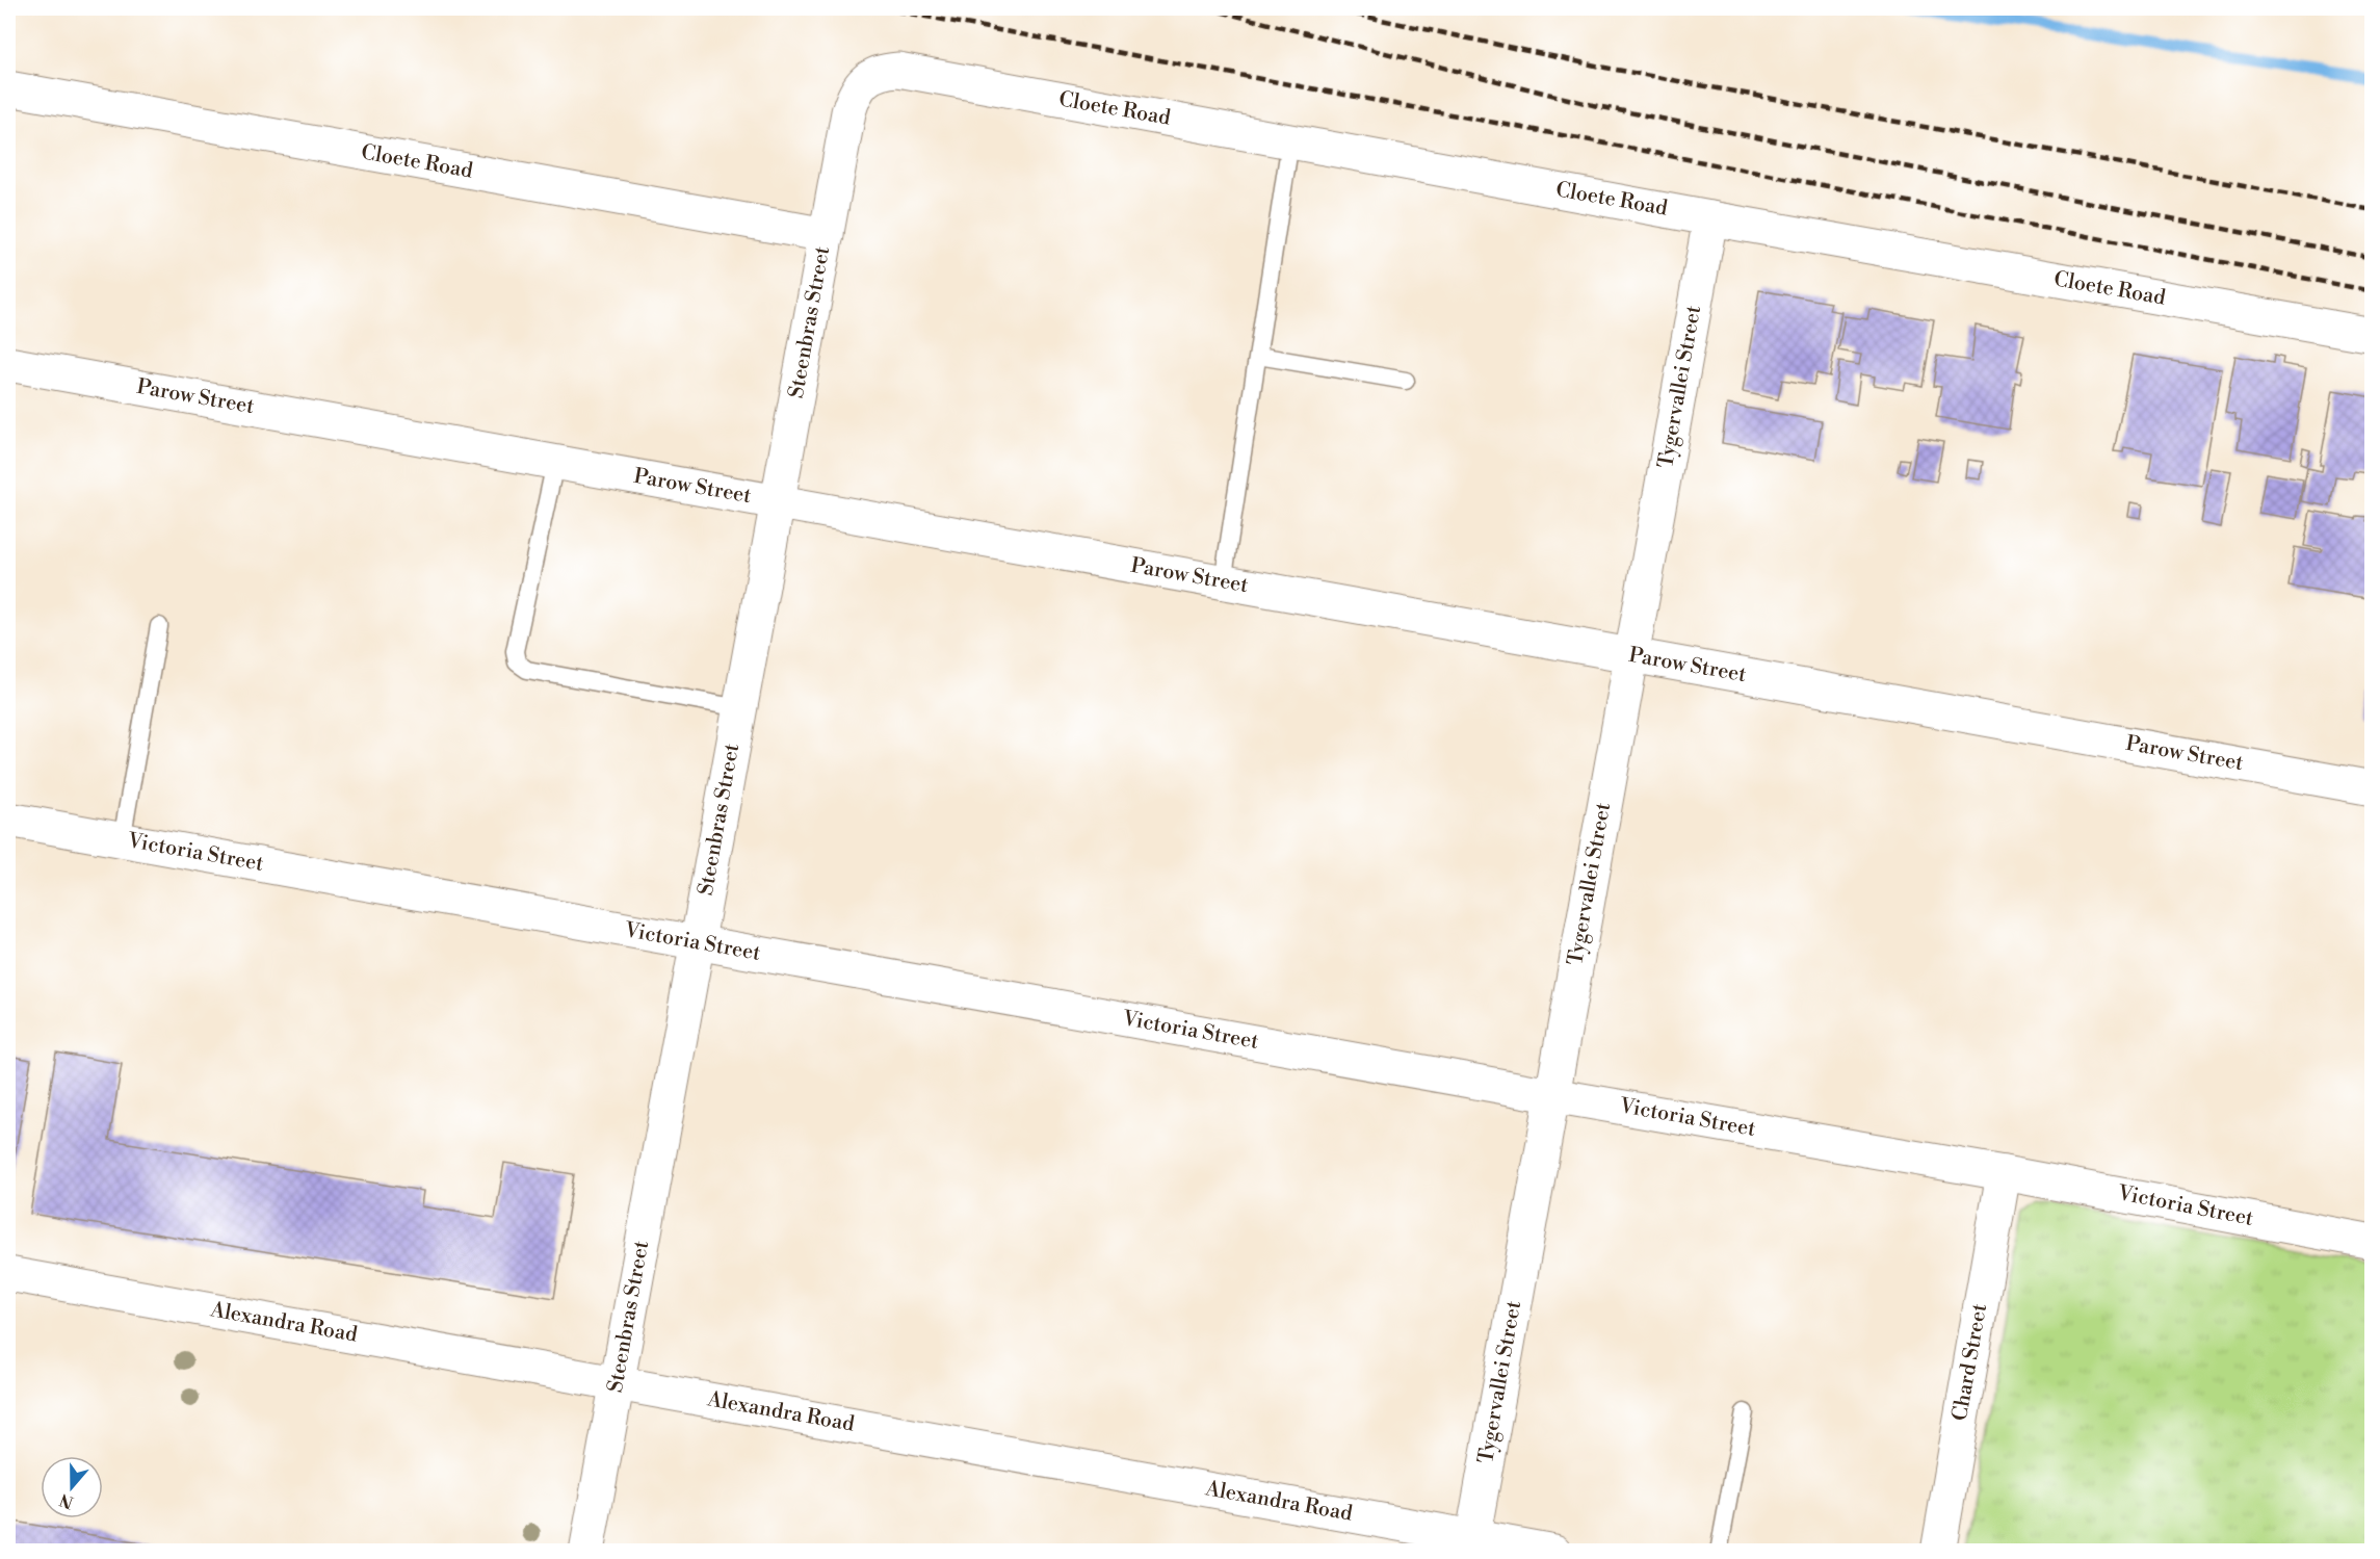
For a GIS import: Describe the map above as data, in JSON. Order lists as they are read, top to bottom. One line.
{"streets":{"street":["Cloete Road","Steenbras Street","Tygervallei Street","Parow Street","Victoria Street","Alexandra Road","Chard Street"]},"crossings":[["Cloete Road","Steenbras Street"],["Cloete Road","Tygervallei Street"],["Steenbras Street","Parow Street"],["Steenbras Street","Victoria Street"],["Steenbras Street","Alexandra Road"],["Tygervallei Street","Parow Street"],["Tygervallei Street","Victoria Street"],["Tygervallei Street","Alexandra Road"],["Victoria Street","Chard Street"]],"north":"bottom"}
